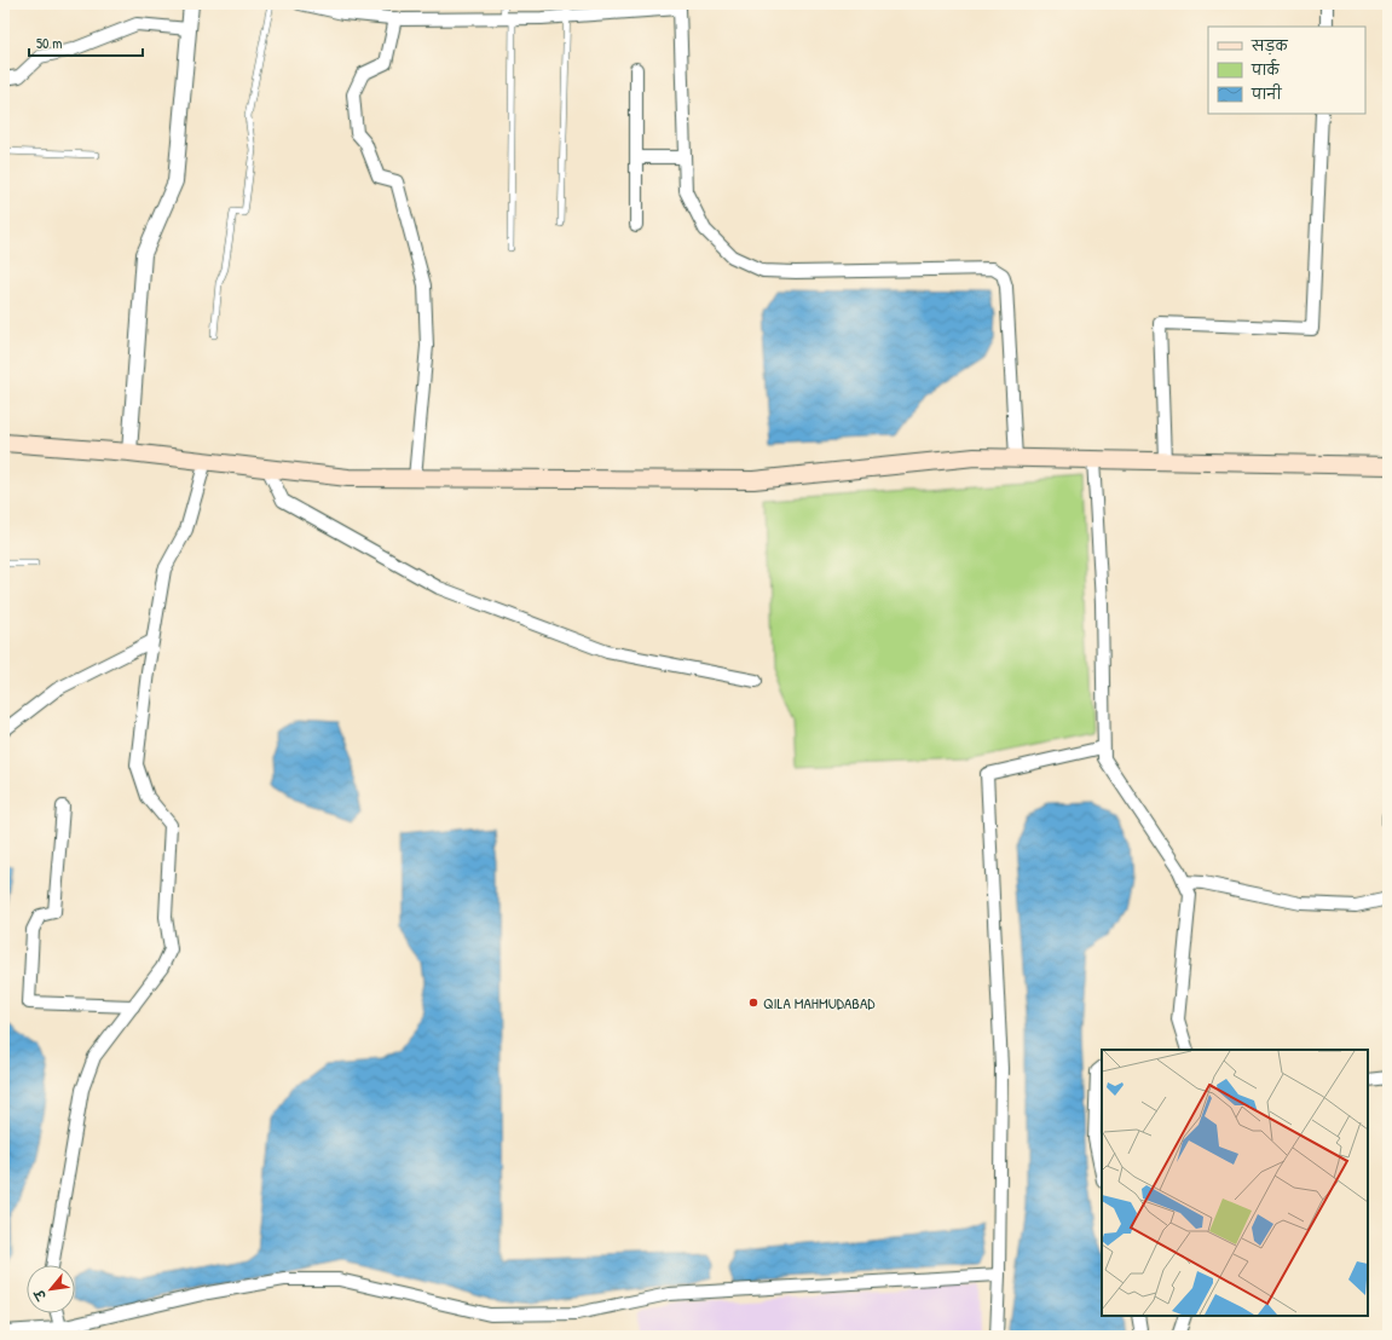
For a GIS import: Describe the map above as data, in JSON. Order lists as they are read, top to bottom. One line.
{"places":["QILA MAHMUDABAD"],"legend":["सड़क","पार्क","पानी"],"scale_bar":"50 m","north":"bottom left"}
